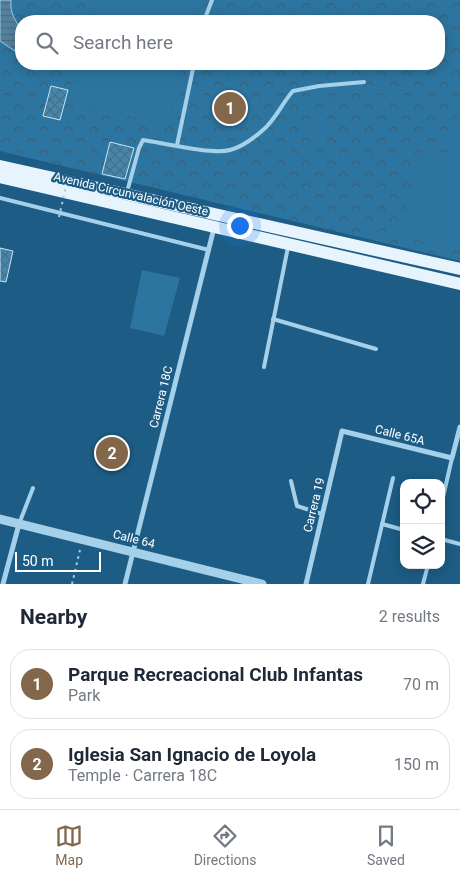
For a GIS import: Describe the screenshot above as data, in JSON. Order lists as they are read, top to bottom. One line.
{"streets":{"main road":["Avenida Circunvalación Oeste"],"street":["Carrera 18C","Calle 65A","Carrera 19","Calle 64"]},"crossings":[["Avenida Circunvalación Oeste","Carrera 18C"],["Carrera 18C","Calle 64"],["Calle 65A","Carrera 19"]],"scale_bar":"50 m","page":{"search":"Search here","pins":["1","2"],"scale":"50 m","heading":["Nearby","2 results"],"list":[{"mark":"1","name":"Parque Recreacional Club Infantas","note":"Park","value":"70 m"},{"mark":"2","name":"Iglesia San Ignacio de Loyola","note":"Temple · Carrera 18C","value":"150 m"}],"nav":["Map","Directions","Saved"]}}
